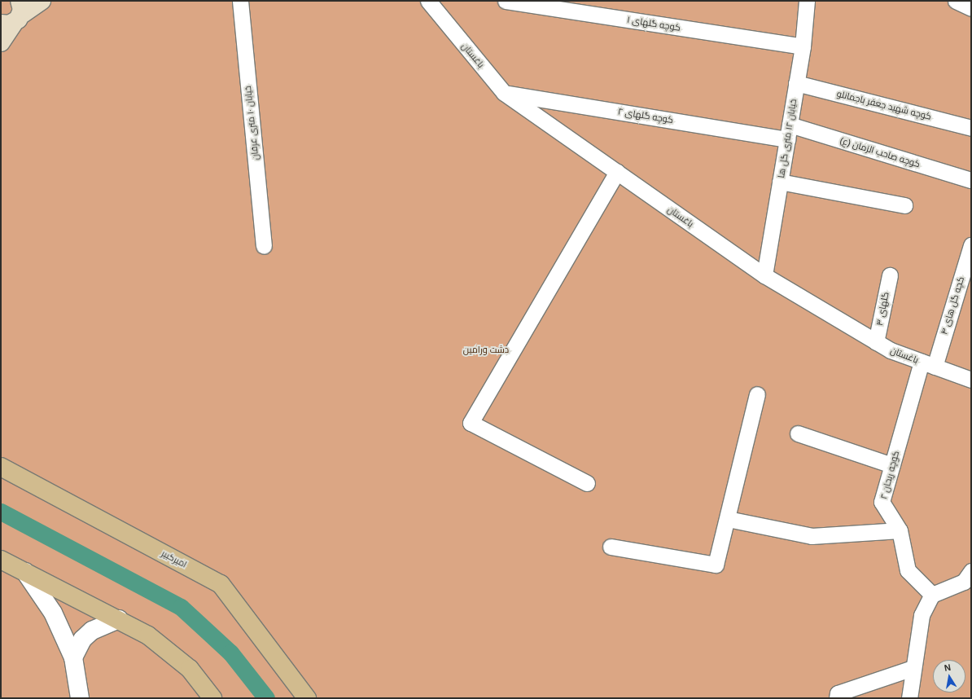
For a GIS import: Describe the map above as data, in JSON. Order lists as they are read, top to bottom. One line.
{"streets":{"main road":["امیرکبیر"],"street":["کوچه گلهای ۱","باغستان","کوچه شهید جعفر باجمانلو","کوچه گلهای ۲","خیابان ۱۰ متری عرفان","خیابان ۱۲ متری گل ها","کوچه صاحب الزمان (ع)","کچه گل های ۴","گلهای ۳","کوچه ریحان ۲"]},"crossings":[["کوچه گلهای ۱","خیابان ۱۲ متری گل ها"],["باغستان","کوچه گلهای ۲"],["باغستان","خیابان ۱۲ متری گل ها"],["باغستان","کچه گل های ۴"],["باغستان","گلهای ۳"],["باغستان","کوچه ریحان ۲"],["کوچه شهید جعفر باجمانلو","خیابان ۱۲ متری گل ها"],["کوچه گلهای ۲","خیابان ۱۲ متری گل ها"],["کوچه گلهای ۲","کوچه صاحب الزمان (ع)"],["خیابان ۱۲ متری گل ها","کوچه صاحب الزمان (ع)"],["کچه گل های ۴","کوچه ریحان ۲"]],"parks":["دشت ورامین"],"north":"top"}
